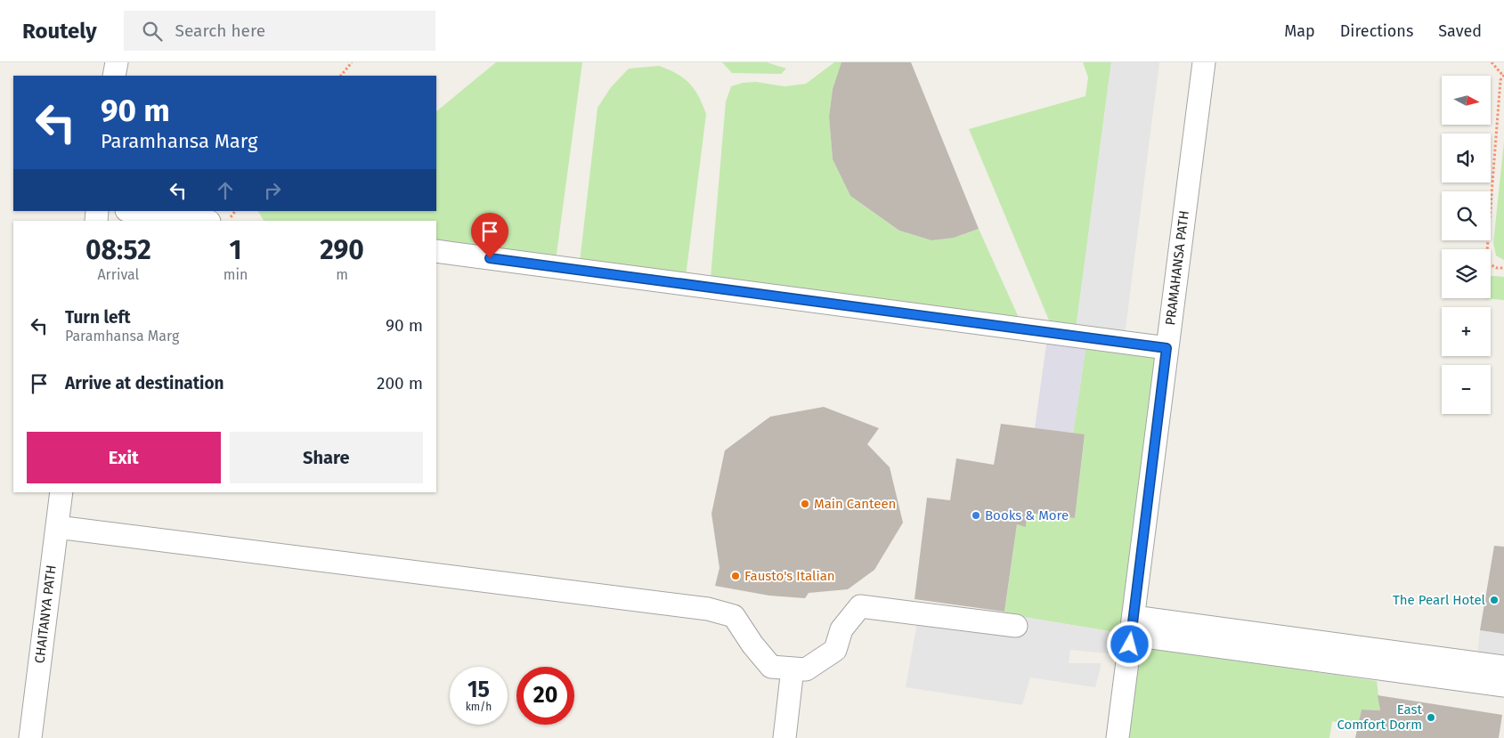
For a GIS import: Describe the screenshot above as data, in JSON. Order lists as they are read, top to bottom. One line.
{"streets":{"lane":["PRAMAHANSA PATH","CHAITANYA PATH"]},"places":["Main Canteen","Books & More","Fausto's Italian","The Pearl Hotel","East Comfort Dorm"],"north":"right","page":{"header":"Routely","search":"Search here","nav":["Map","Directions","Saved"],"map_buttons":["+","−"],"turn":["90 m","Paramhansa Marg"],"eta":["08:52","Arrival","1","min","290","m"],"list":[{"name":"Turn left","note":"Paramhansa Marg","value":"90 m"},{"name":"Arrive at destination","value":"200 m"}],"buttons":["Exit","Share"],"speed":"15 km/h","limit":"20"}}
